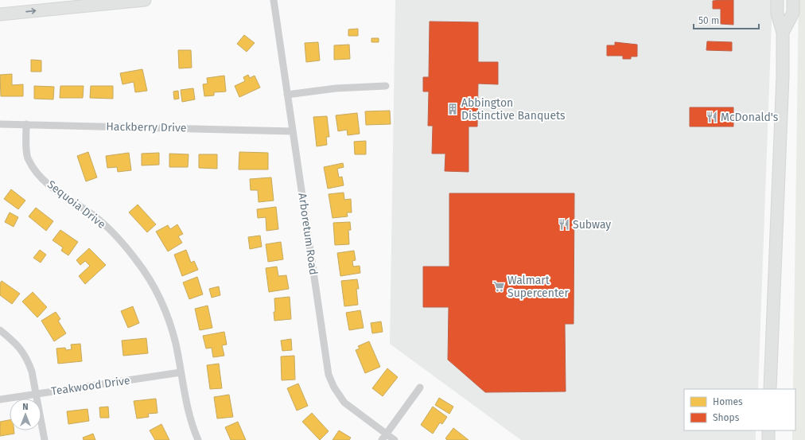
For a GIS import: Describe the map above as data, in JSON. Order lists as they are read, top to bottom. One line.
{"streets":{"street":["Hackberry Drive","Sequoia Drive","Arboretum Road","Teakwood Drive"]},"crossings":[["Hackberry Drive","Sequoia Drive"],["Hackberry Drive","Arboretum Road"],["Sequoia Drive","Teakwood Drive"]],"places":{"building":["Abbington Distinctive Banquets"],"restaurant":["McDonald's","Subway"],"supermarket":["Walmart Supercenter"]},"legend":["Homes","Shops"],"scale_bar":"50 m","north":"top"}
